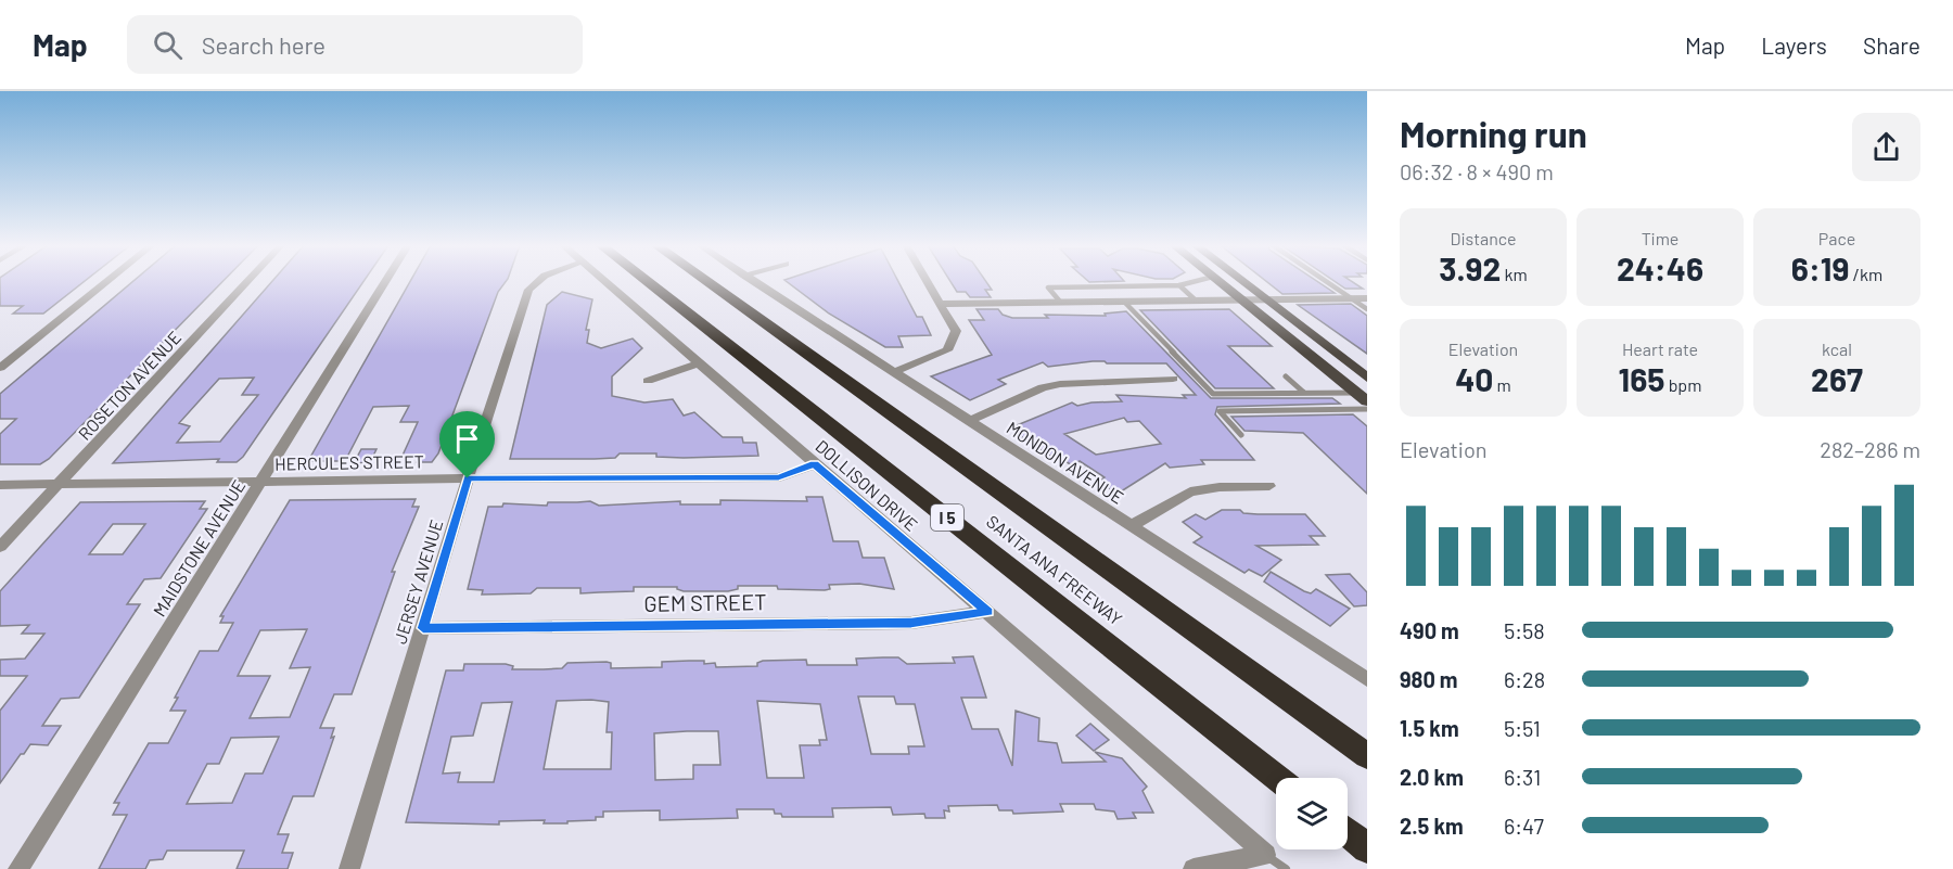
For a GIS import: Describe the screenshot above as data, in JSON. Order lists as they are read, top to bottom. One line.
{"streets":{"highway":["I 5","SANTA ANA FREEWAY"],"street":["ROSETON AVENUE","HERCULES STREET","MONDON AVENUE","DOLLISON DRIVE","MAIDSTONE AVENUE","JERSEY AVENUE","GEM STREET"]},"crossings":[["ROSETON AVENUE","HERCULES STREET"],["HERCULES STREET","DOLLISON DRIVE"],["HERCULES STREET","MAIDSTONE AVENUE"],["HERCULES STREET","JERSEY AVENUE"],["DOLLISON DRIVE","GEM STREET"],["JERSEY AVENUE","GEM STREET"]],"page":{"header":"Map","search":"Search here","nav":["Map","Layers","Share"],"heading":["Morning run","06:32 · 8 × 490 m"],"stats":[["Distance","3.92 km"],["Time","24:46"],["Pace","6:19 /km"],["Elevation","40 m"],["Heart rate","165 bpm"],["kcal","267"]],"chart":["Elevation","282–286 m"],"list":[{"name":"490 m","note":"5:58"},{"name":"980 m","note":"6:28"},{"name":"1.5 km","note":"5:51"},{"name":"2.0 km","note":"6:31"},{"name":"2.5 km","note":"6:47"}]}}
